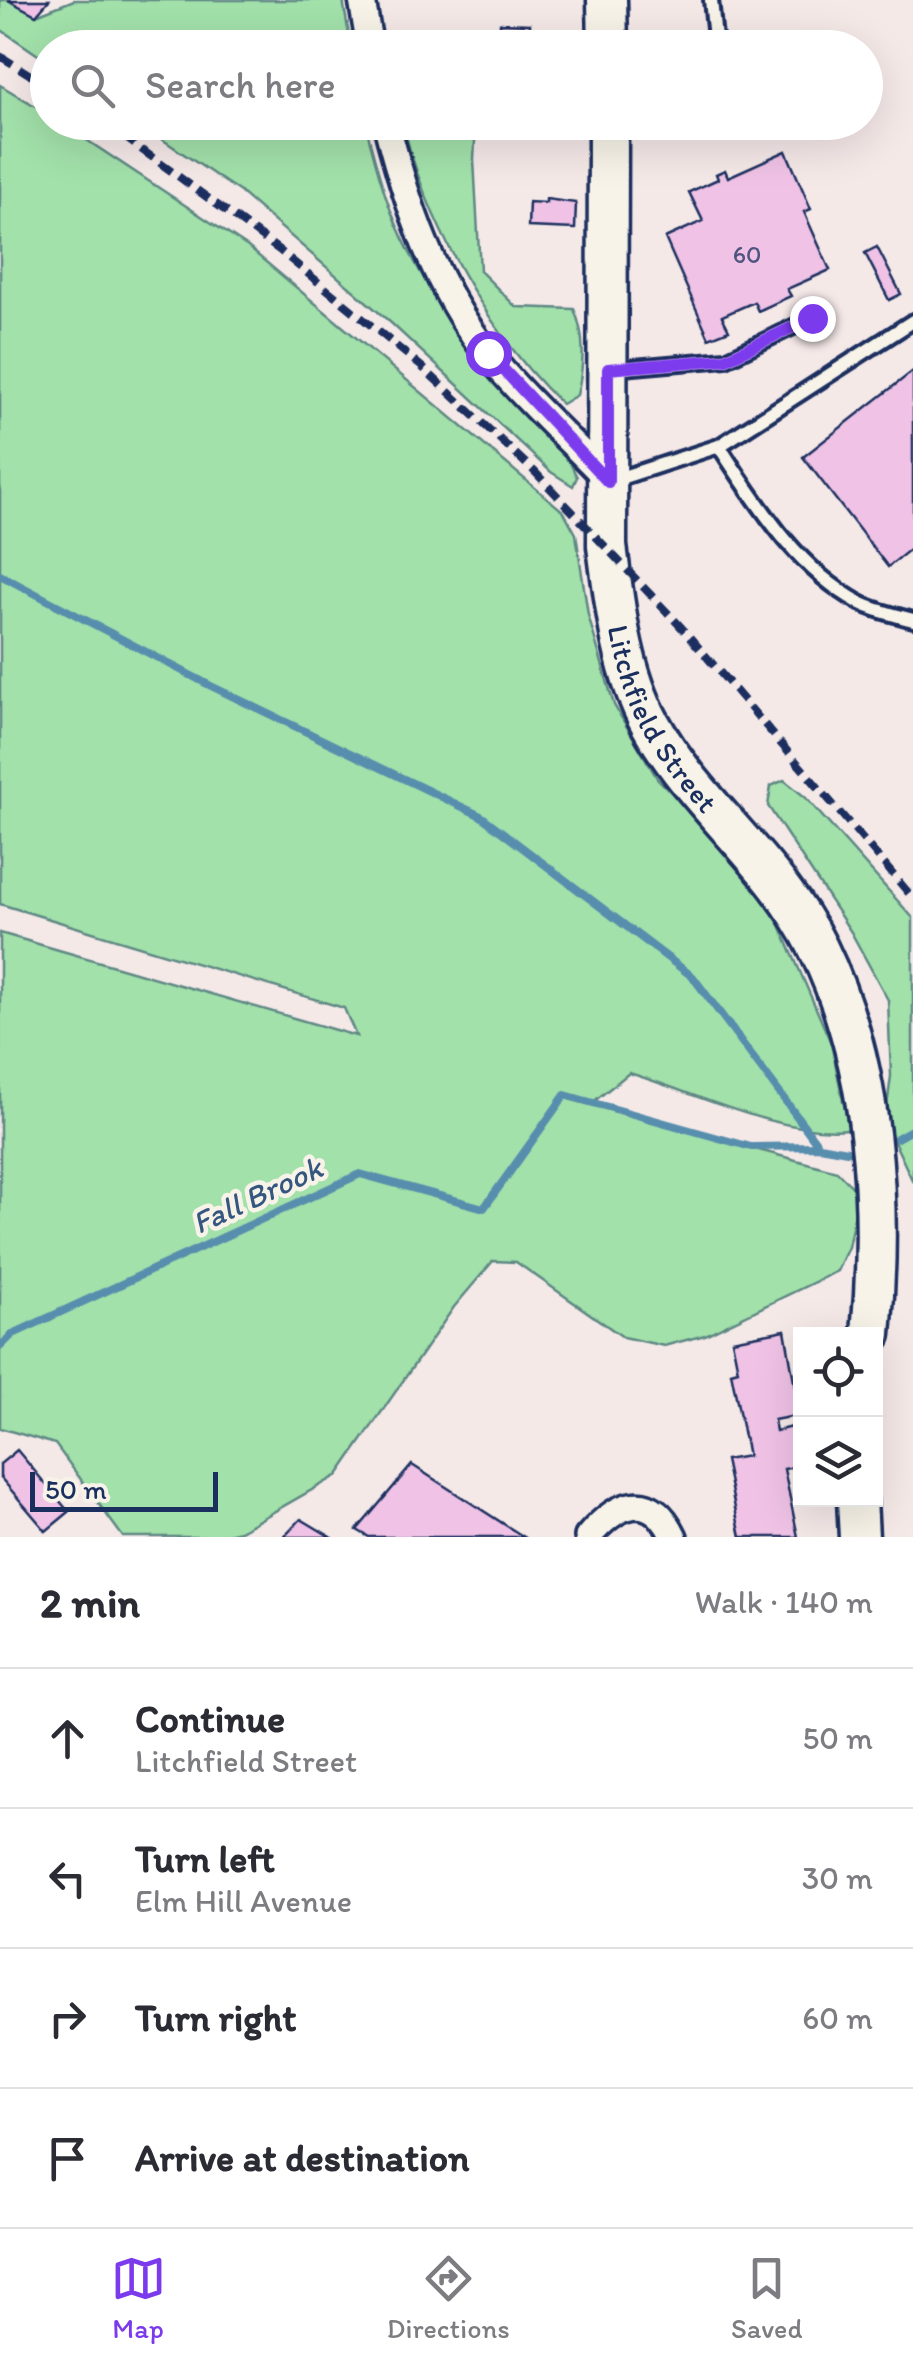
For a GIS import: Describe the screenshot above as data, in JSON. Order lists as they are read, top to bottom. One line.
{"streets":{"main road":["Litchfield Street"]},"water":["Fall Brook"],"house_numbers":["60"],"scale_bar":"50 m","page":{"search":"Search here","scale":"50 m","heading":["2 min","Walk · 140 m"],"list":[["Continue","Litchfield Street","50 m"],["Turn left","Elm Hill Avenue","30 m"],["Turn right","60 m"],"Arrive at destination"],"nav":["Map","Directions","Saved"]}}
